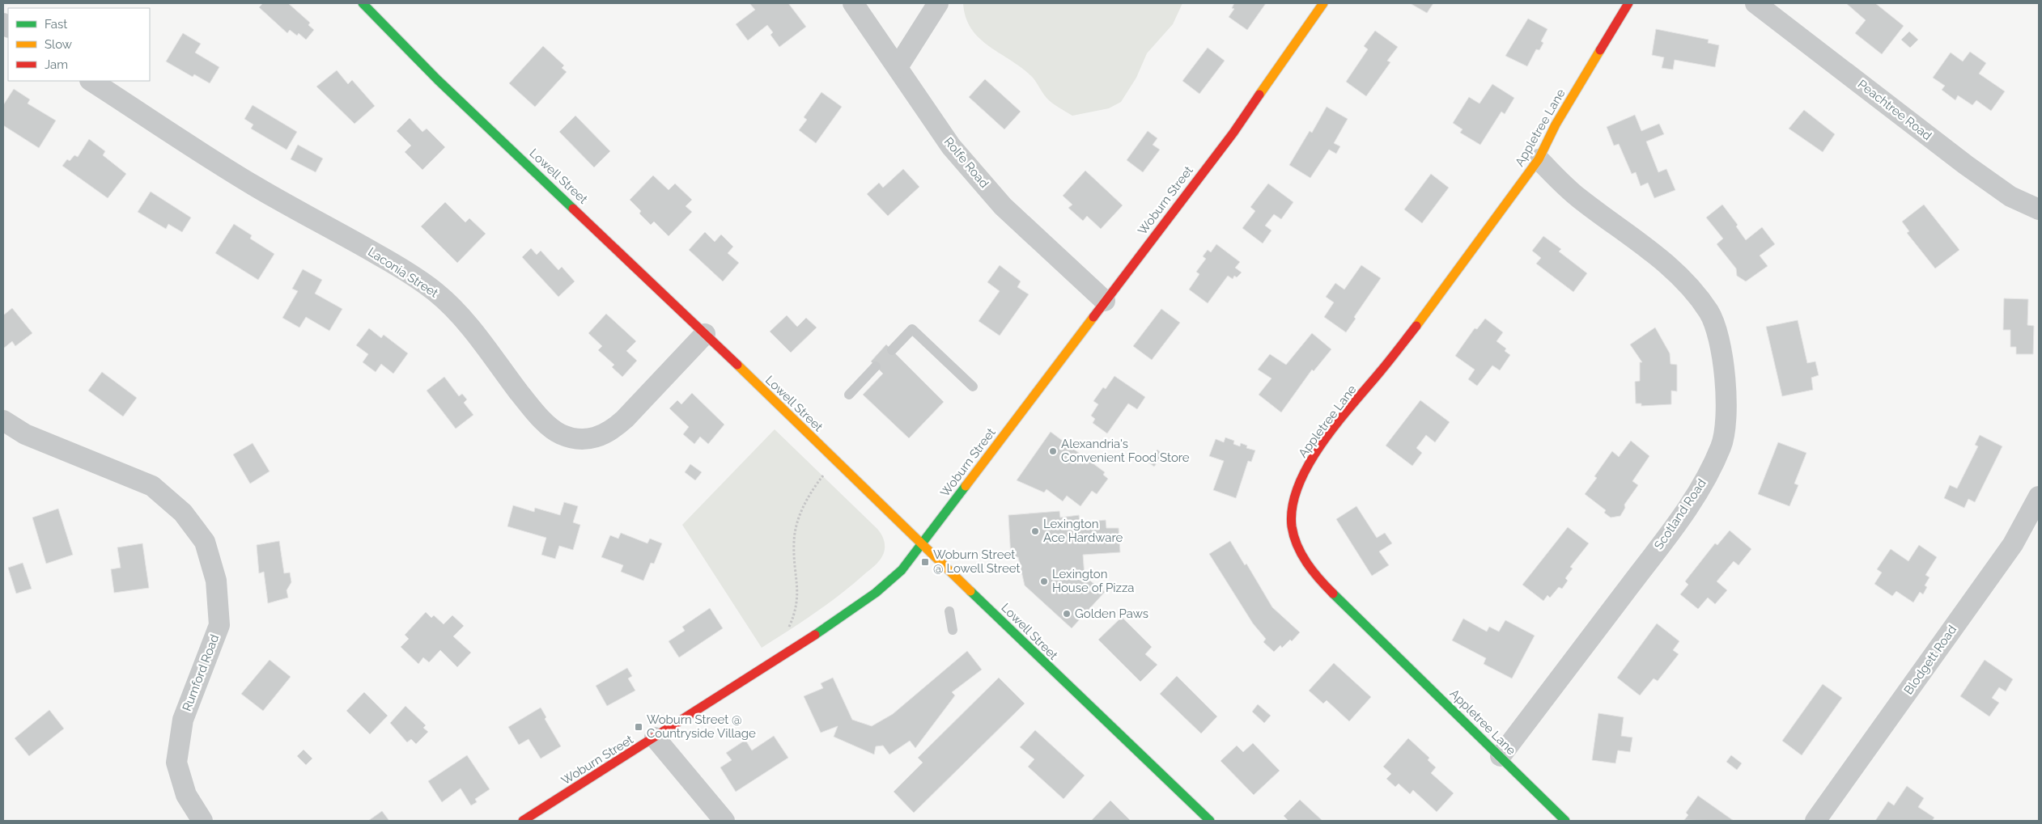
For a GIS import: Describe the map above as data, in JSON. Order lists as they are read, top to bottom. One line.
{"streets":{"main road":["Appletree Lane","Lowell Street","Woburn Street"],"street":["Peachtree Road","Rolfe Road","Laconia Street","Scotland Road","Blodgett Road","Rumford Road"]},"crossings":[["Appletree Lane","Scotland Road"],["Rolfe Road","Woburn Street"],["Lowell Street","Woburn Street"],["Lowell Street","Laconia Street"]],"places":{"other":["Alexandria's Convenient Food Store","Lexington Ace Hardware","Lexington House of Pizza","Golden Paws"],"transit":["Woburn Street @ Lowell Street","Woburn Street @ Countryside Village"]},"legend":["Fast","Slow","Jam"]}
